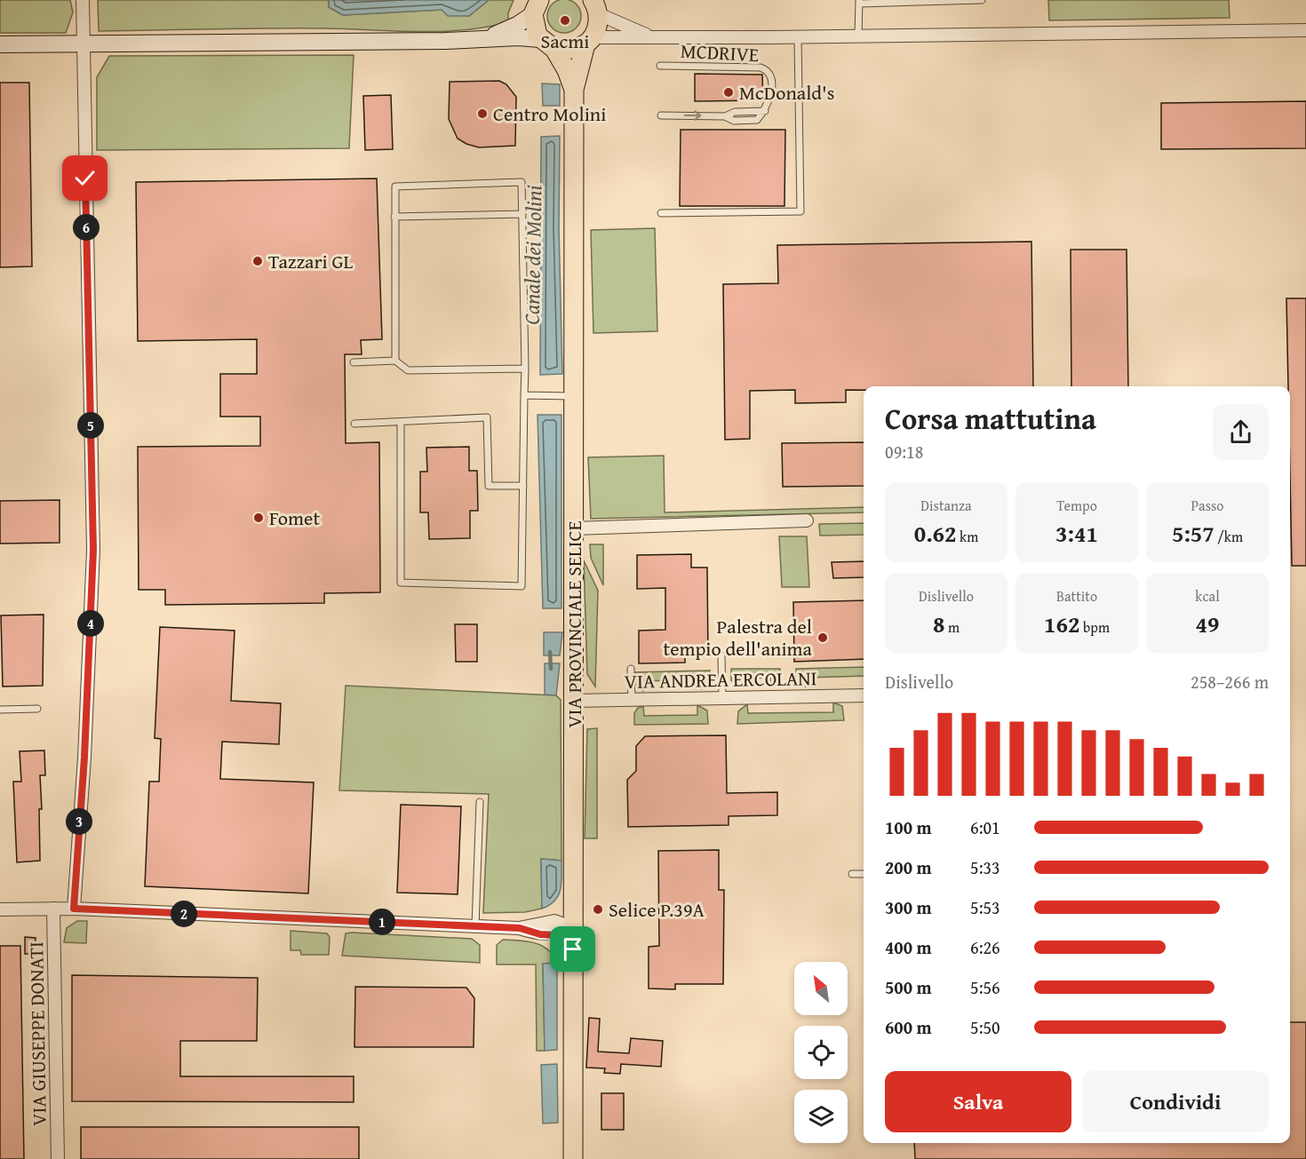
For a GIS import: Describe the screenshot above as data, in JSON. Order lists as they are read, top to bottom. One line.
{"streets":{"main road":["VIA PROVINCIALE SELICE"],"street":["VIA ANDREA ERCOLANI","VIA GIUSEPPE DONATI"],"lane":["MCDRIVE"]},"crossings":[["VIA PROVINCIALE SELICE","VIA ANDREA ERCOLANI"]],"water":["Canale dei Molini"],"places":["Sacmi","McDonald's","Centro Molini","Tazzari GL","Fomet","Palestra del tempio dell'anima","Selice P.39A"],"north":"top left","page":{"pins":["6","5","4","3","2","1"],"heading":["Corsa mattutina","09:18"],"stats":[["Distanza","0.62 km"],["Tempo","3:41"],["Passo","5:57 /km"],["Dislivello","8 m"],["Battito","162 bpm"],["kcal","49"]],"chart":["Dislivello","258–266 m"],"list":[{"name":"100 m","note":"6:01"},{"name":"200 m","note":"5:33"},{"name":"300 m","note":"5:53"},{"name":"400 m","note":"6:26"},{"name":"500 m","note":"5:56"},{"name":"600 m","note":"5:50"}],"buttons":["Salva","Condividi"]}}
